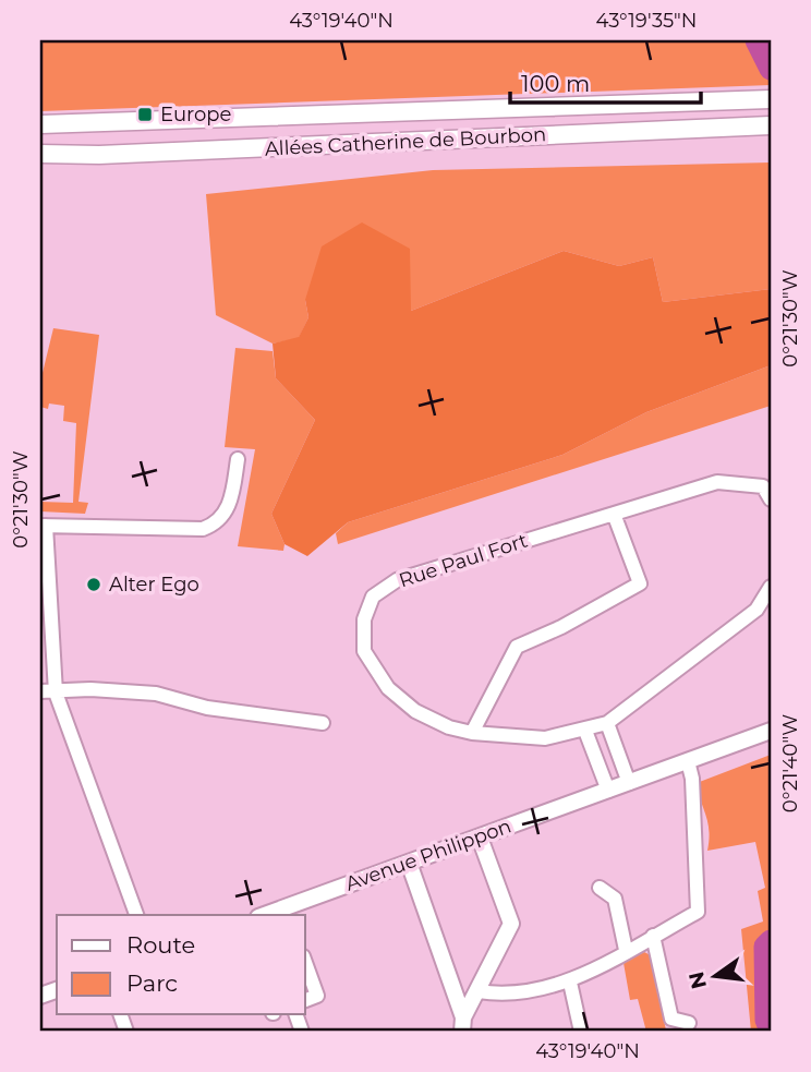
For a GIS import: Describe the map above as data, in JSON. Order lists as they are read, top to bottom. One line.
{"streets":{"main road":["Allées Catherine de Bourbon"],"street":["Rue Paul Fort","Avenue Philippon"]},"places":{"transit":["Europe"],"other":["Alter Ego"]},"legend":["Route","Parc"],"scale_bar":"100 m","north":"left","coordinates":["43°19'40\"N","43°19'35\"N","0°21'30\"W","0°21'40\"W"]}
